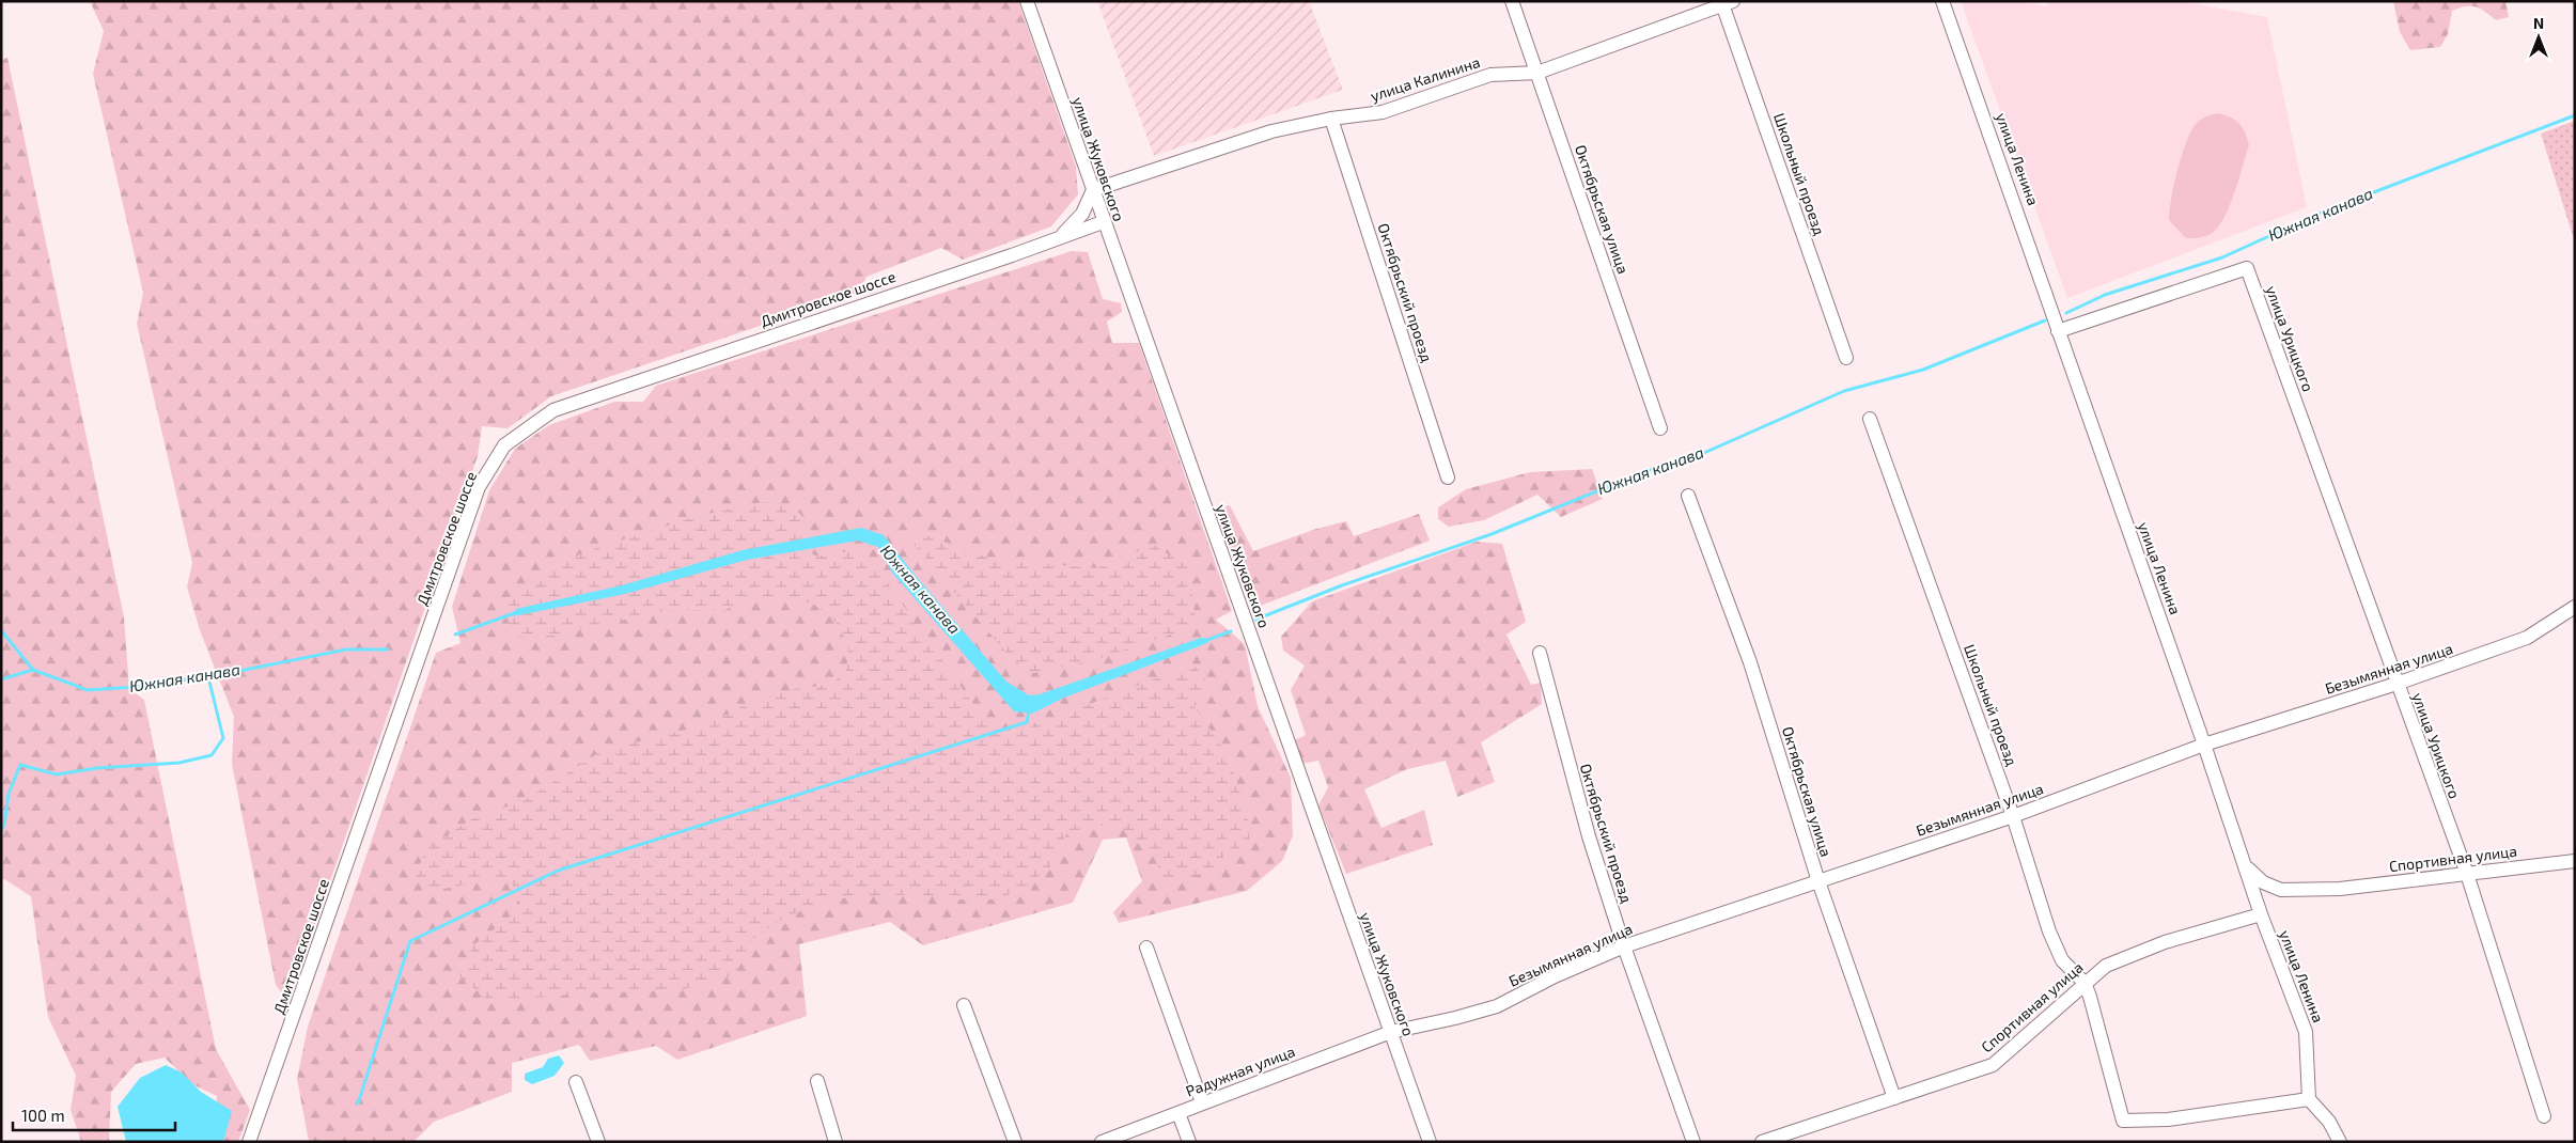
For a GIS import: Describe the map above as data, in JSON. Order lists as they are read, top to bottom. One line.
{"streets":{"street":["улица Калинина","улица Жуковского","улица Ленина","Школьный проезд","Октябрьская улица","Октябрьский проезд","Дмитровское шоссе","улица Урицкого","Безымянная улица","Спортивная улица","Радужная улица"]},"crossings":[["улица Калинина","улица Жуковского"],["улица Калинина","Школьный проезд"],["улица Калинина","Октябрьская улица"],["улица Калинина","Октябрьский проезд"],["улица Калинина","Дмитровское шоссе"],["улица Жуковского","Дмитровское шоссе"],["улица Жуковского","Безымянная улица"],["улица Жуковского","Радужная улица"],["улица Ленина","Школьный проезд"],["улица Ленина","улица Урицкого"],["улица Ленина","Безымянная улица"],["улица Ленина","Спортивная улица"],["Школьный проезд","Безымянная улица"],["Школьный проезд","Спортивная улица"],["Октябрьская улица","Безымянная улица"],["Октябрьская улица","Спортивная улица"],["Октябрьский проезд","Безымянная улица"],["улица Урицкого","Безымянная улица"],["улица Урицкого","Спортивная улица"],["Безымянная улица","Радужная улица"]],"water":["Южная канава"],"scale_bar":"100 m","north":"top"}
